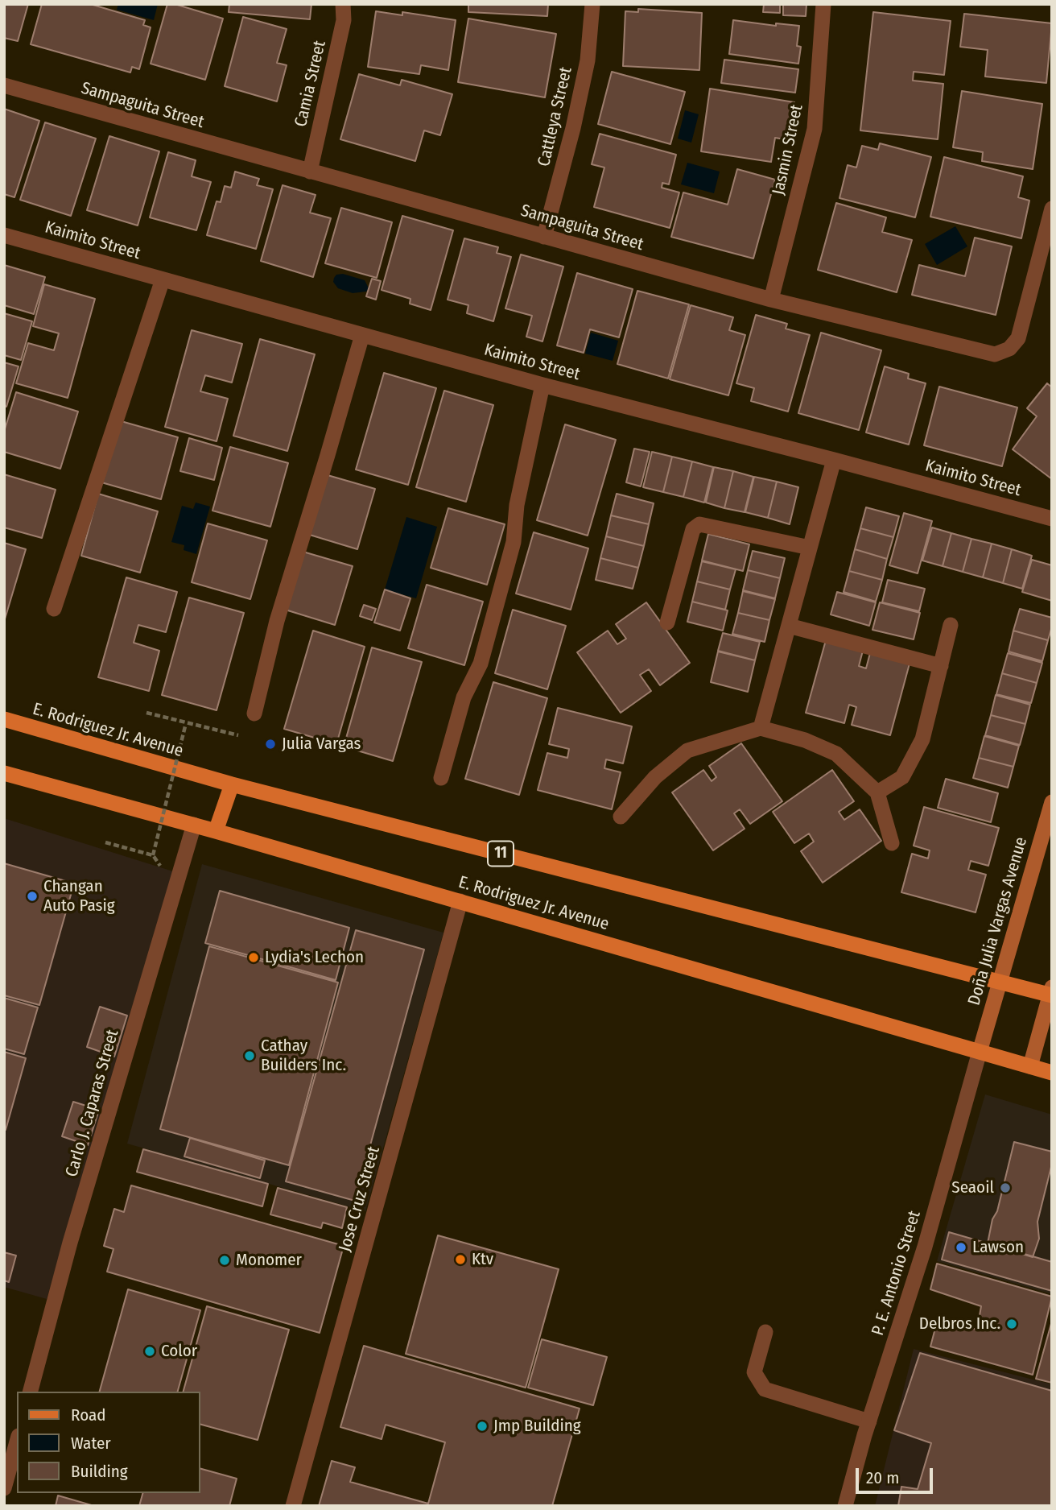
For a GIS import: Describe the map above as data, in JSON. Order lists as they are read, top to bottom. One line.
{"streets":{"main road":["E. Rodriguez Jr. Avenue","11","Doña Julia Vargas Avenue"],"street":["Camia Street","Sampaguita Street","Cattleya Street","Jasmin Street","Kaimito Street","Carlo J. Caparas Street","Jose Cruz Street","P. E. Antonio Street"]},"crossings":[["Camia Street","Sampaguita Street"],["Sampaguita Street","Cattleya Street"],["Sampaguita Street","Jasmin Street"],["E. Rodriguez Jr. Avenue","Doña Julia Vargas Avenue"],["E. Rodriguez Jr. Avenue","Carlo J. Caparas Street"],["E. Rodriguez Jr. Avenue","Jose Cruz Street"],["E. Rodriguez Jr. Avenue","P. E. Antonio Street"],["Doña Julia Vargas Avenue","P. E. Antonio Street"]],"places":["Julia Vargas","Changan Auto Pasig","Lydia's Lechon","Cathay Builders Inc.","Seaoil","Lawson","Ktv","Monomer","Delbros Inc.","Color","Jmp Building"],"legend":["Road","Water","Building"],"scale_bar":"20 m"}
